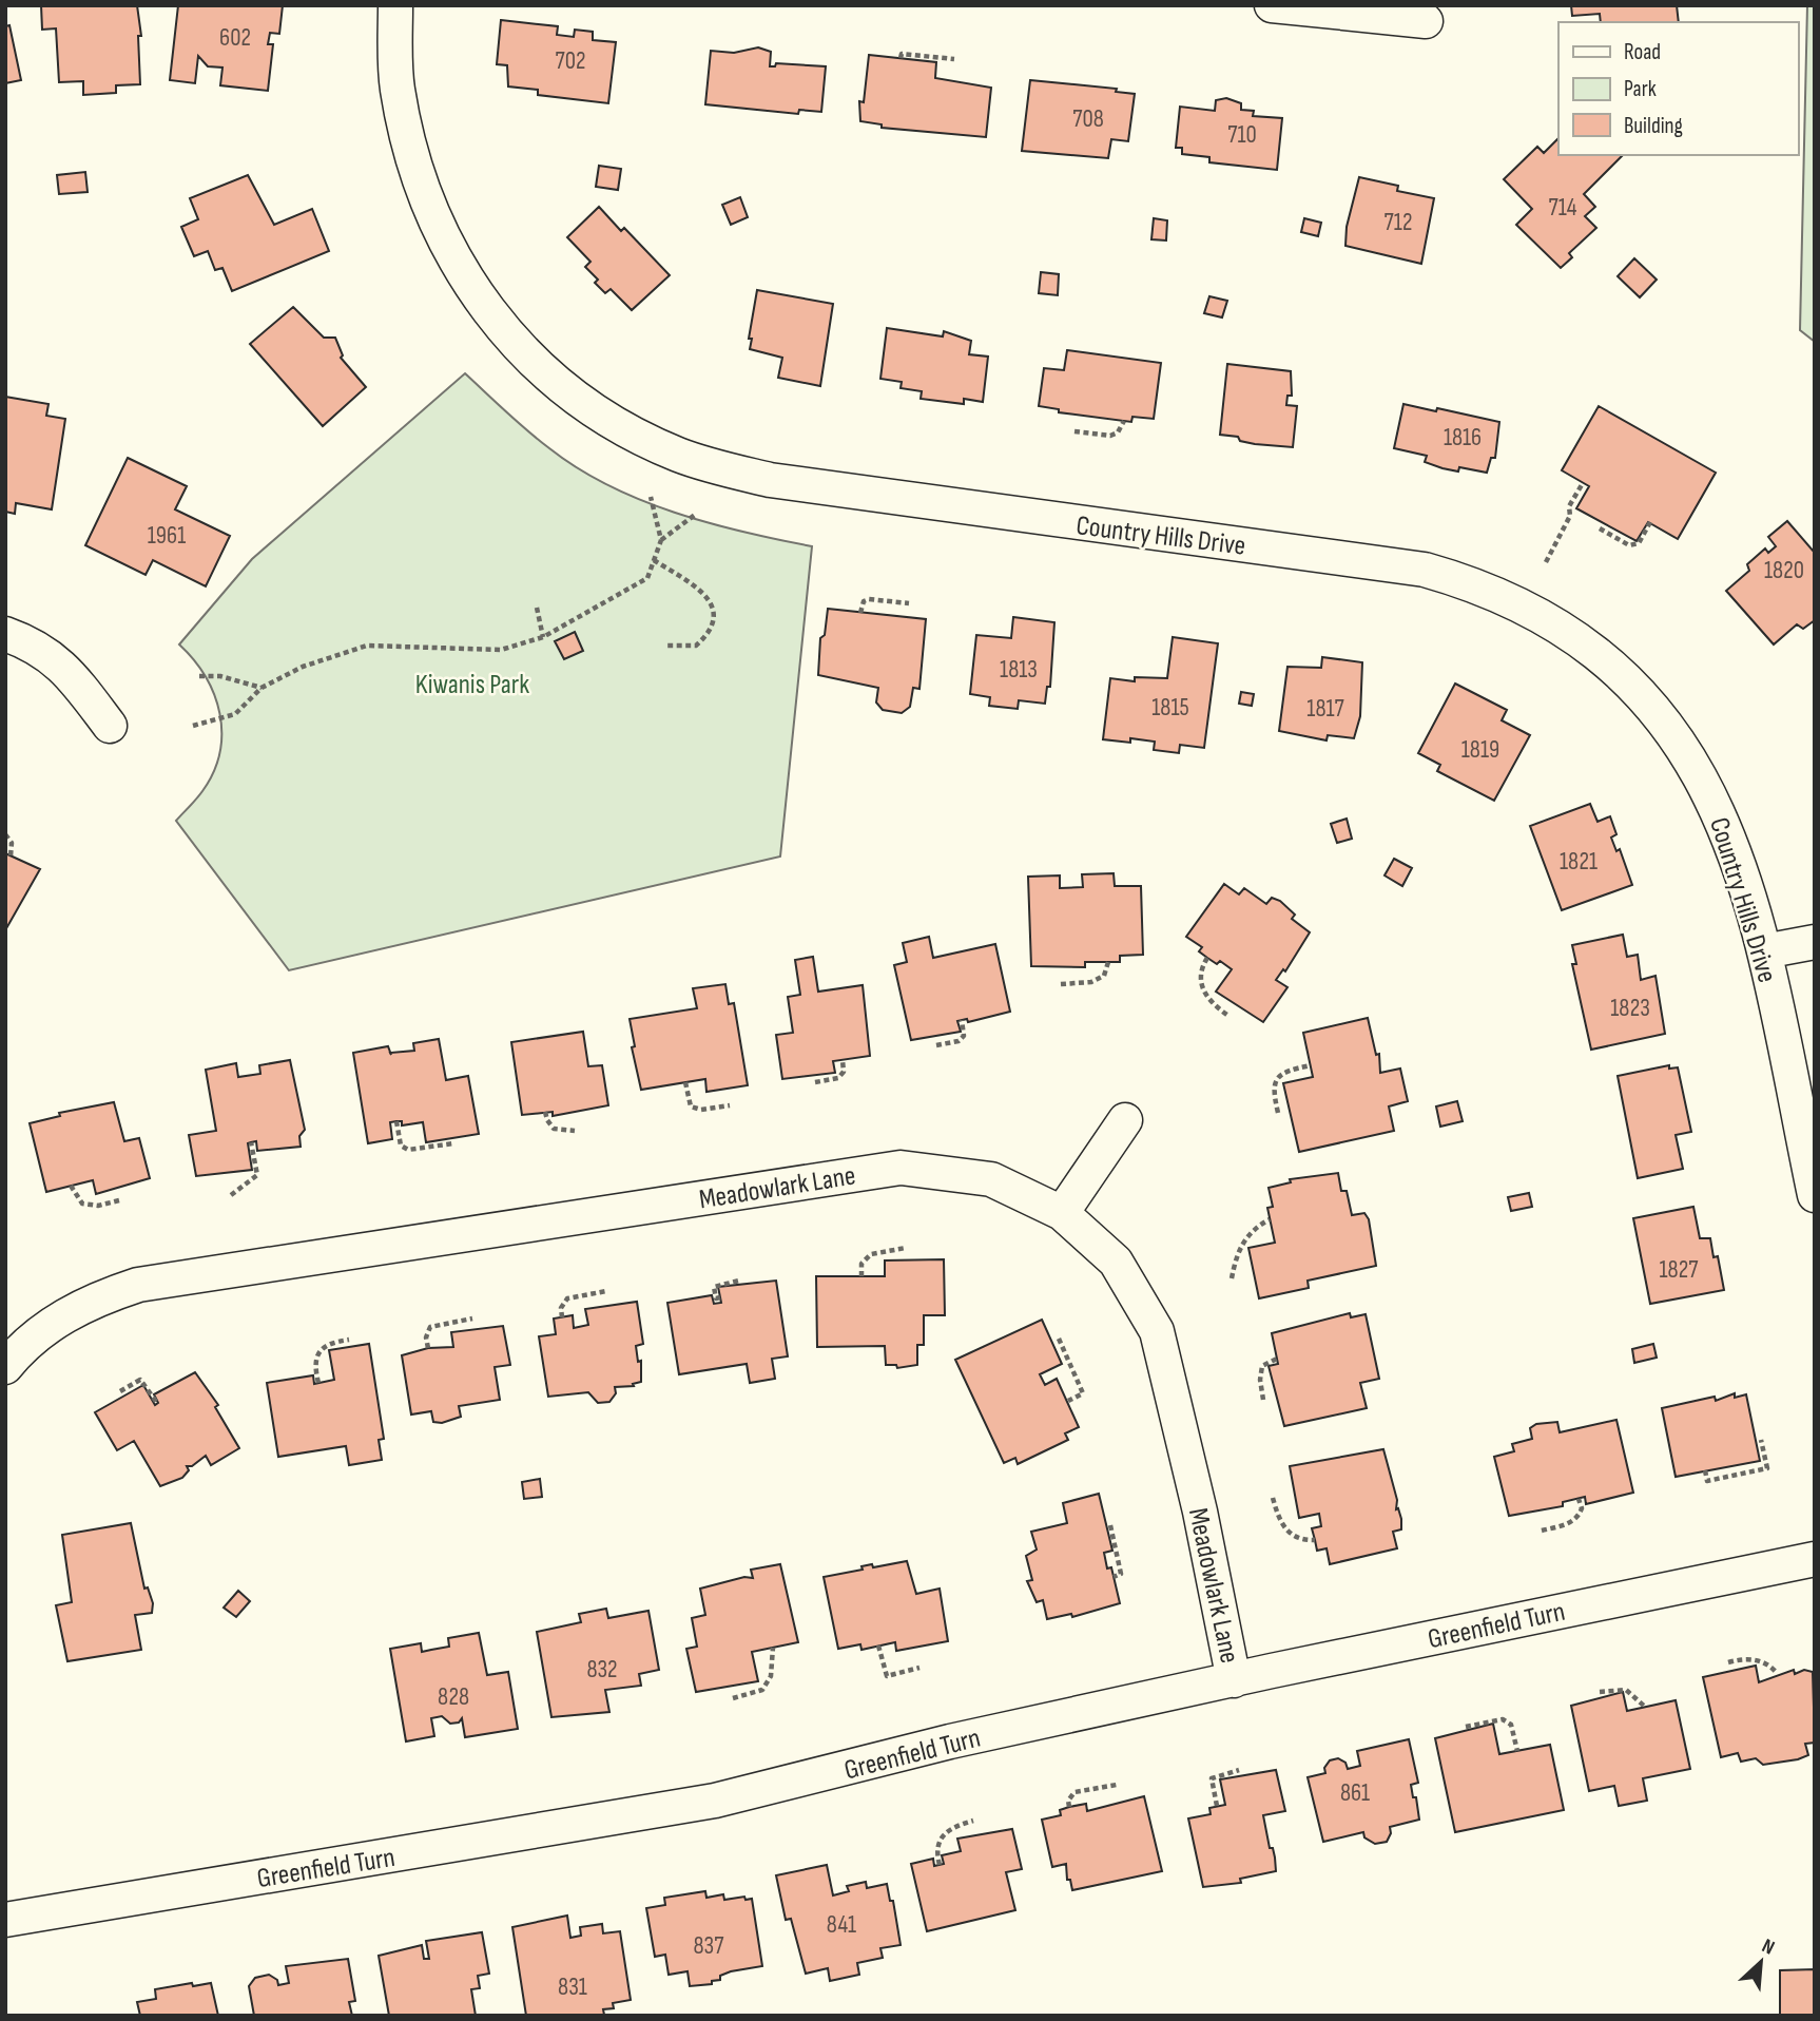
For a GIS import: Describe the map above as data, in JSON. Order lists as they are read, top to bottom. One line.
{"streets":{"street":["Country Hills Drive","Meadowlark Lane","Greenfield Turn"]},"crossings":[["Meadowlark Lane","Greenfield Turn"]],"parks":["Kiwanis Park"],"house_numbers":["602","702","708","710","714","712","1816","1961","1820","1813","1815","1817","1819","1821","1823","1827","832","828","861","841","837","831"],"legend":["Road","Park","Building"],"north":"top right"}
